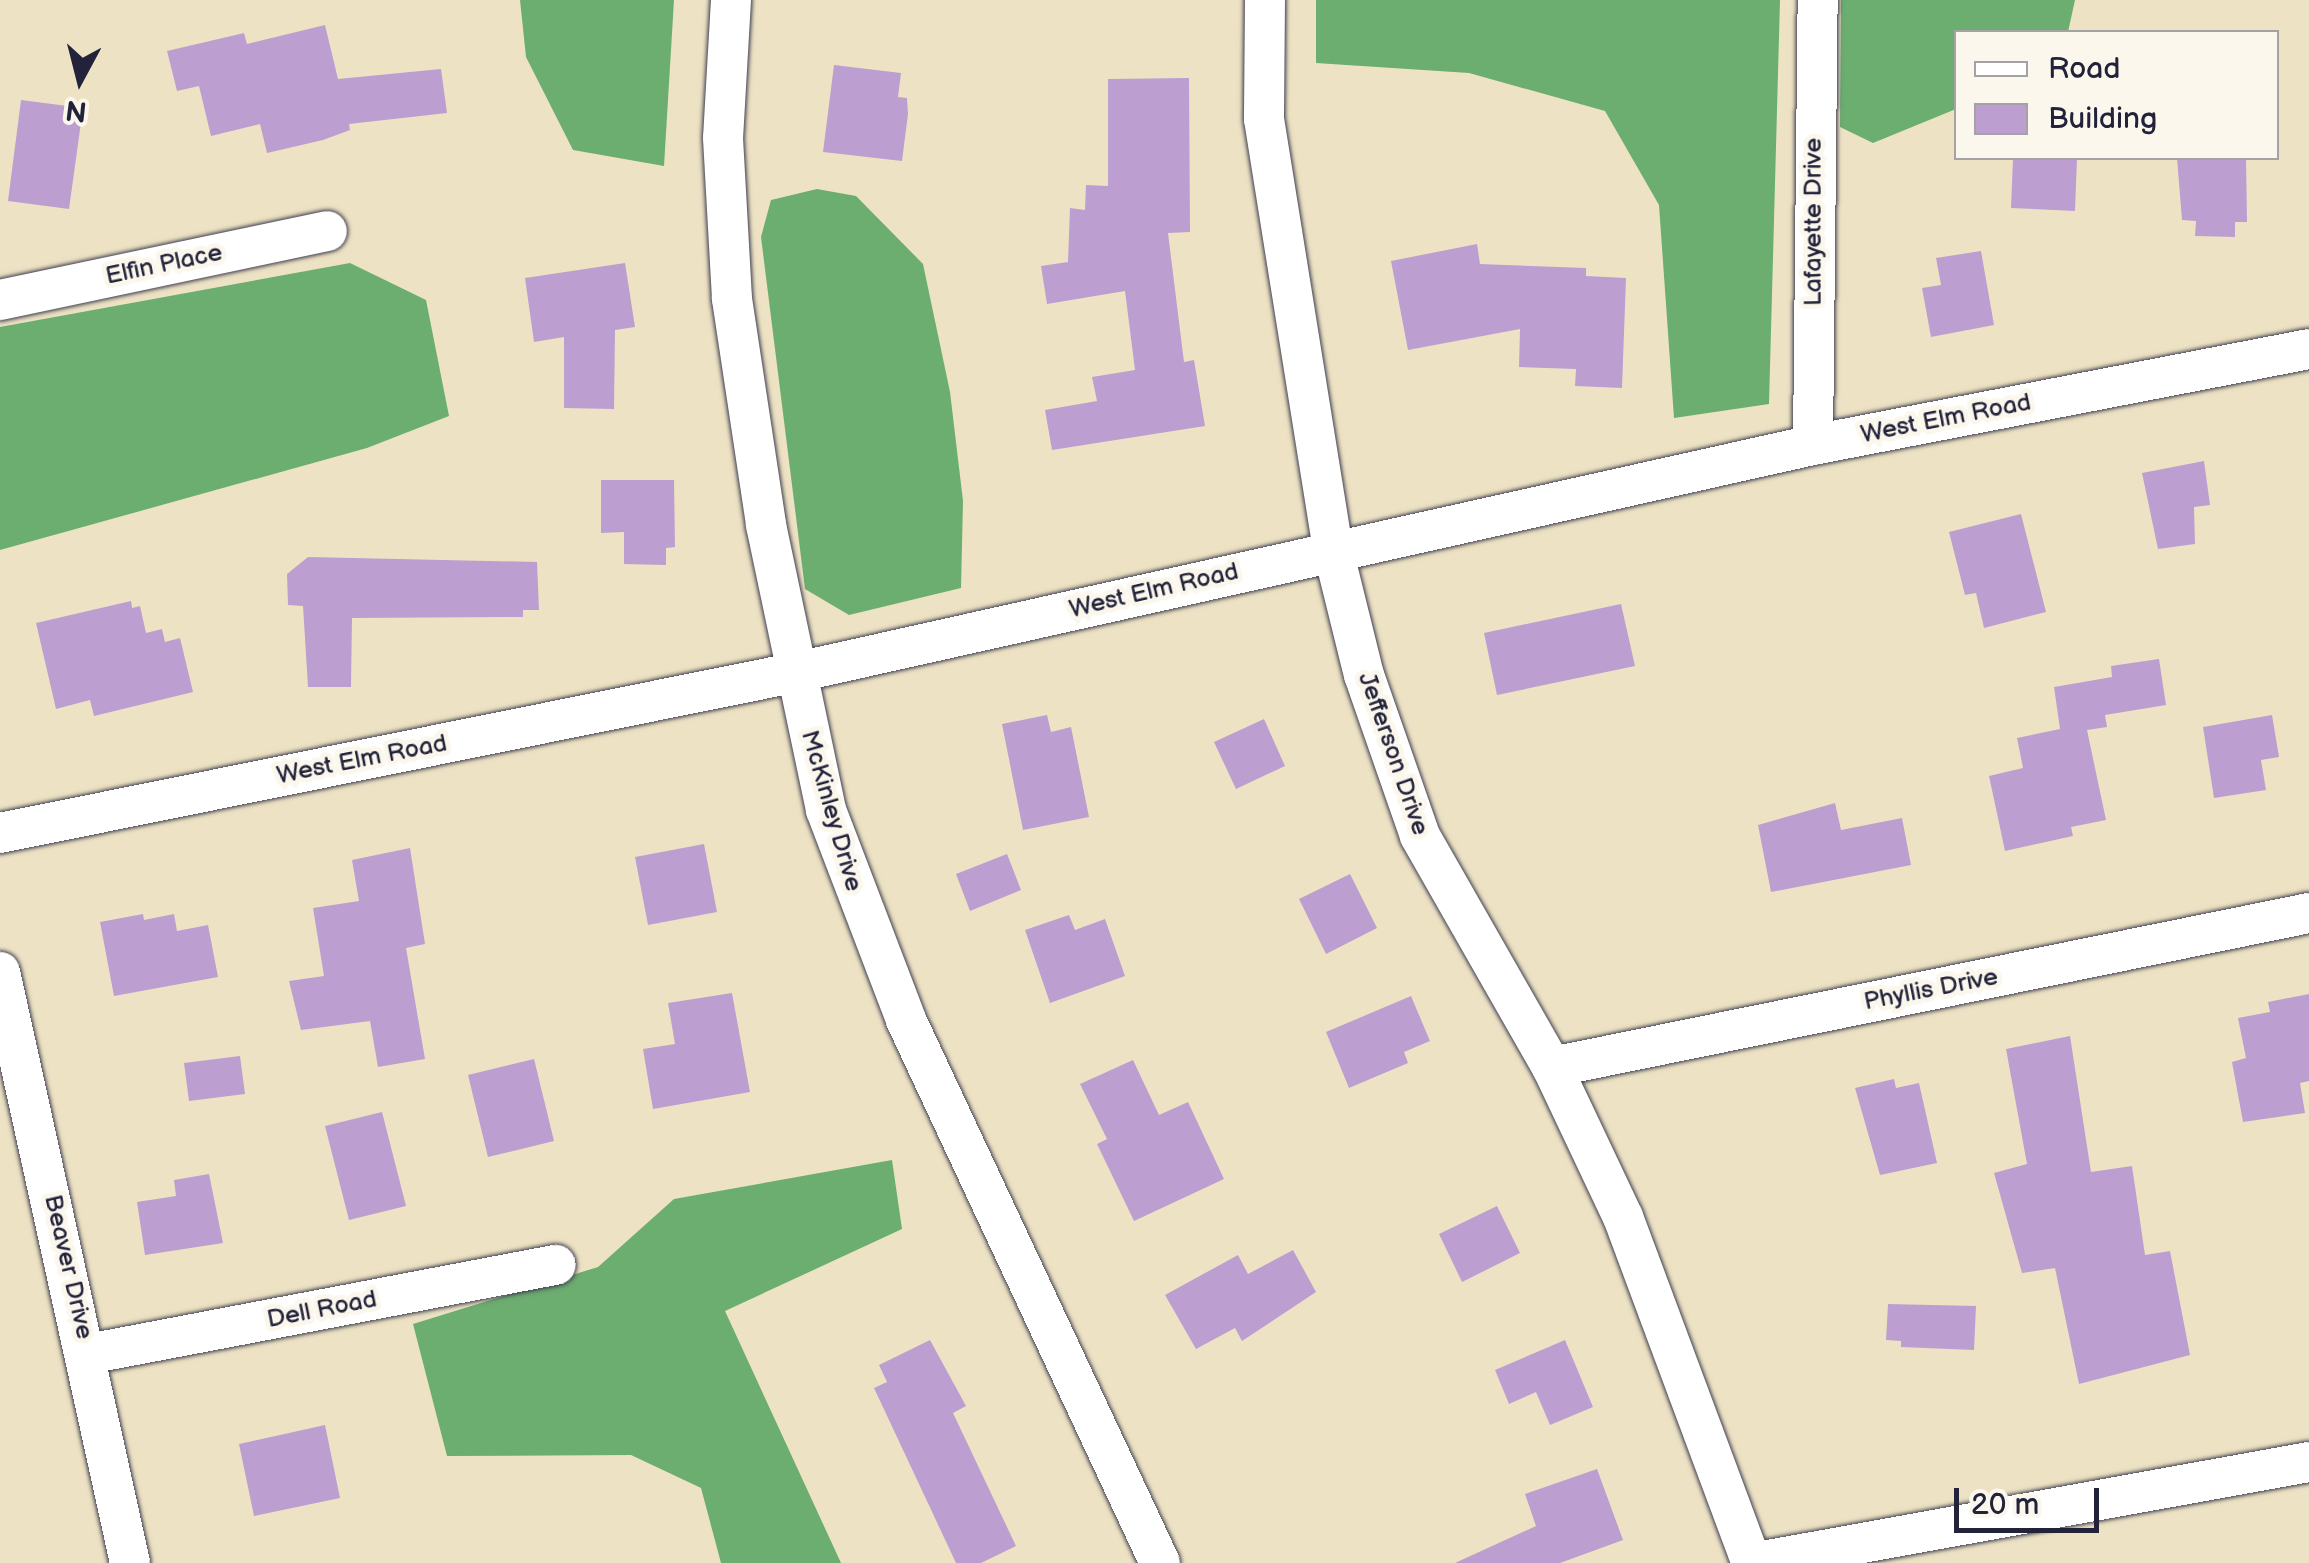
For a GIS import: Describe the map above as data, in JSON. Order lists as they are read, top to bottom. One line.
{"streets":{"street":["Lafayette Drive","Elfin Place","West Elm Road","Jefferson Drive","McKinley Drive","Phyllis Drive","Beaver Drive","Dell Road"]},"crossings":[["Lafayette Drive","West Elm Road"],["West Elm Road","Jefferson Drive"],["West Elm Road","McKinley Drive"],["Jefferson Drive","Phyllis Drive"],["Beaver Drive","Dell Road"]],"legend":["Road","Building"],"scale_bar":"20 m","north":"bottom"}
